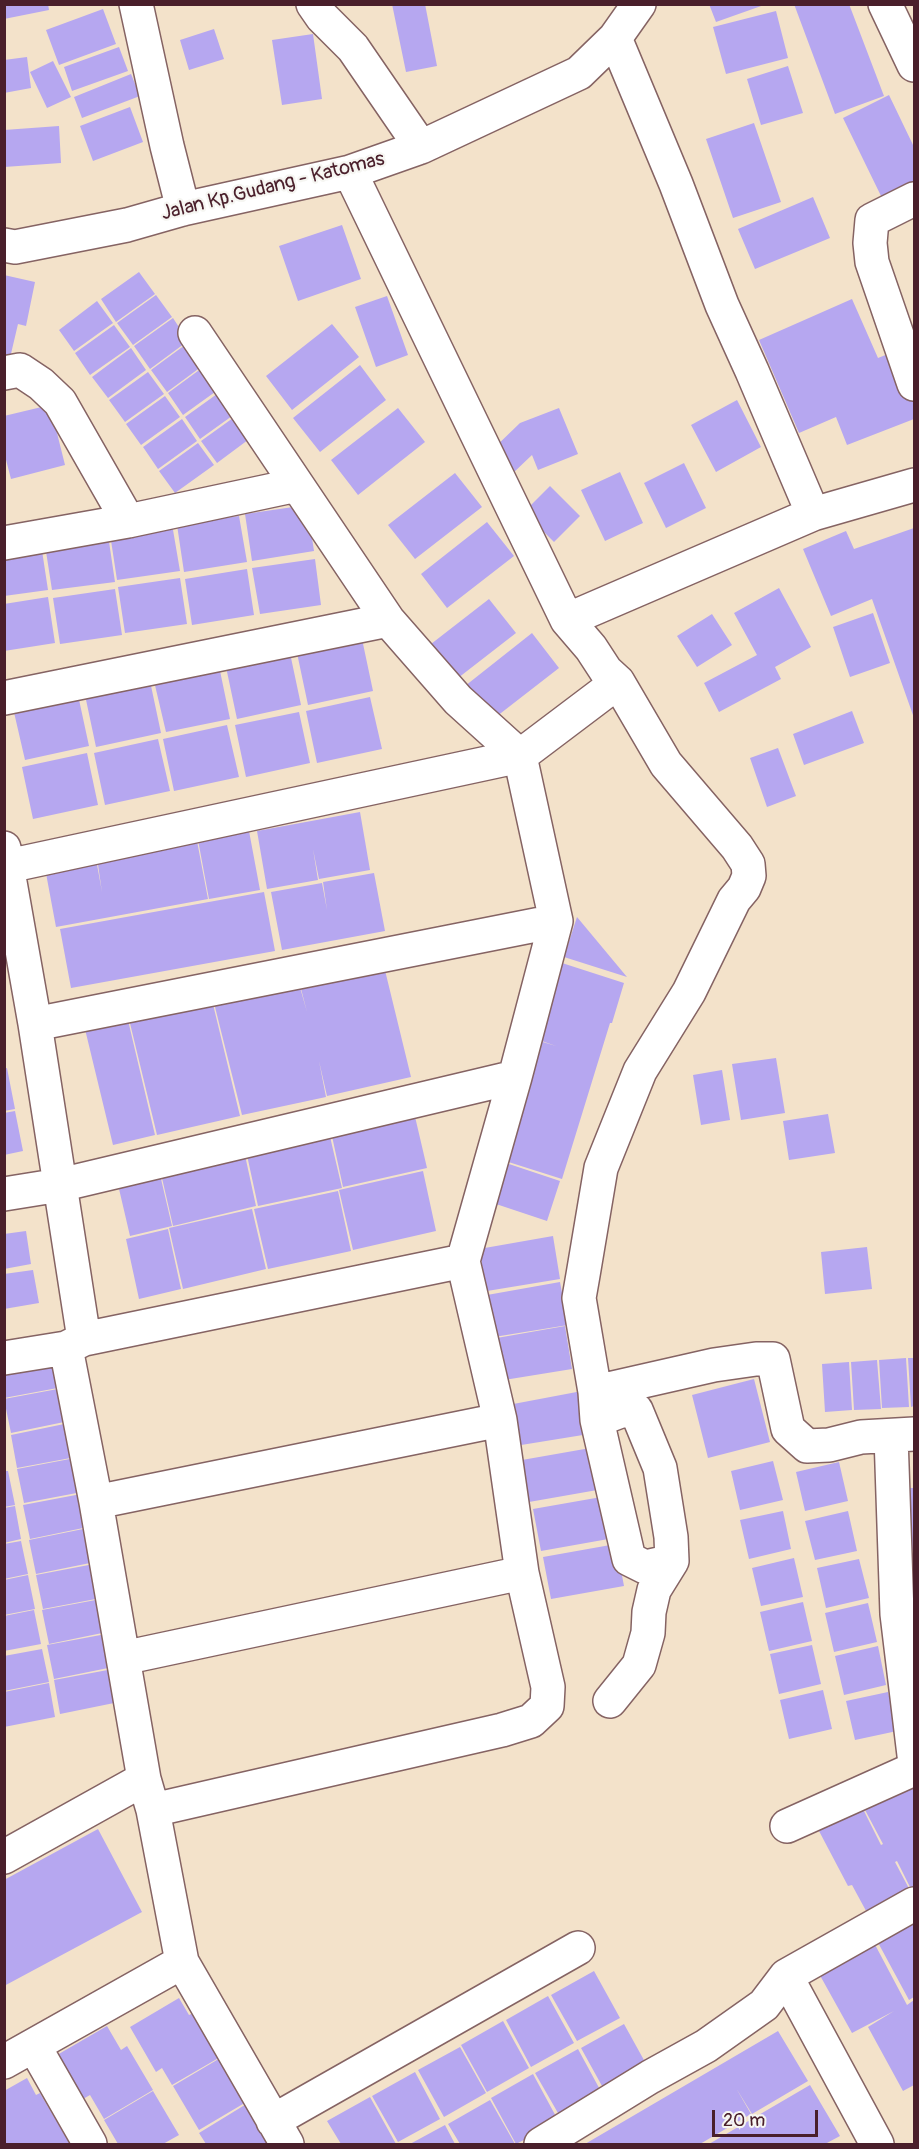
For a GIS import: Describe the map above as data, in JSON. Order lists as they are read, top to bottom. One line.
{"streets":{"street":["Jalan Kp.Gudang - Katomas"]},"scale_bar":"20 m"}
